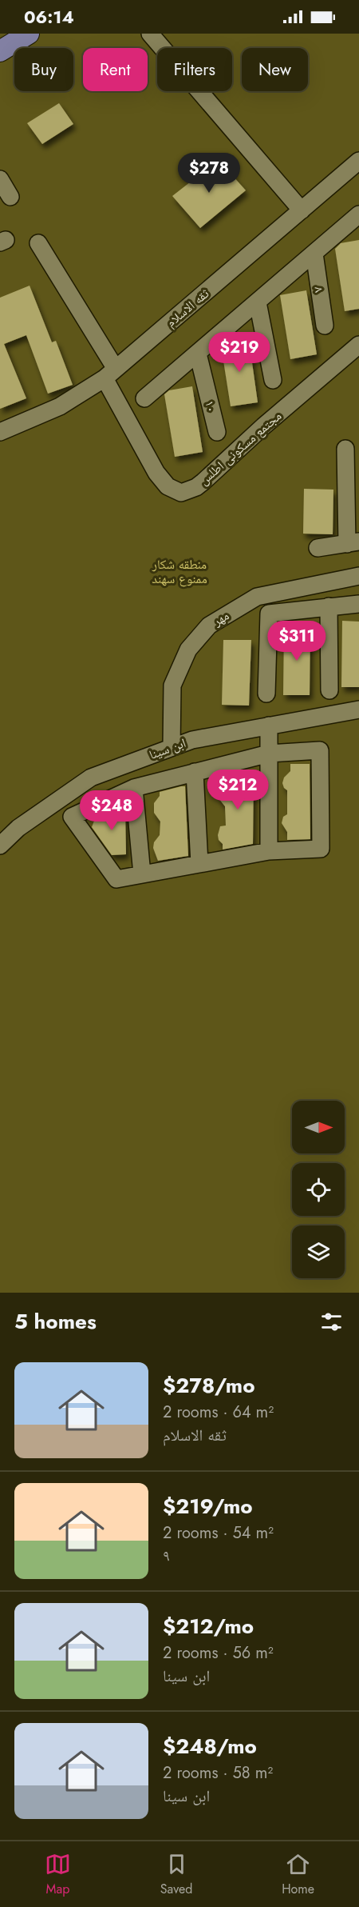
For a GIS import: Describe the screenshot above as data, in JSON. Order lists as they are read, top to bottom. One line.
{"streets":{"street":["۸","ثقه الاسلام","۱۰","مجتمع مسکونی اطلس","مهر","ابن سینا"]},"crossings":[["ثقه الاسلام","مجتمع مسکونی اطلس"],["مهر","ابن سینا"]],"parks":["منطقه شکار ممنوع سهند"],"north":"right","page":{"status":"06:14","chip":["Buy","Rent","Filters","New"],"price":["$278","$219","$311","$212","$248"],"heading":"5 homes","list":[{"name":"$278/mo","note":"2 rooms · 64 m² · ثقه الاسلام"},{"name":"$219/mo","note":"2 rooms · 54 m² · ۹"},{"name":"$212/mo","note":"2 rooms · 56 m² · ابن سینا"},{"name":"$248/mo","note":"2 rooms · 58 m² · ابن سینا"}],"tabs":["Map","Saved","Home"]}}
